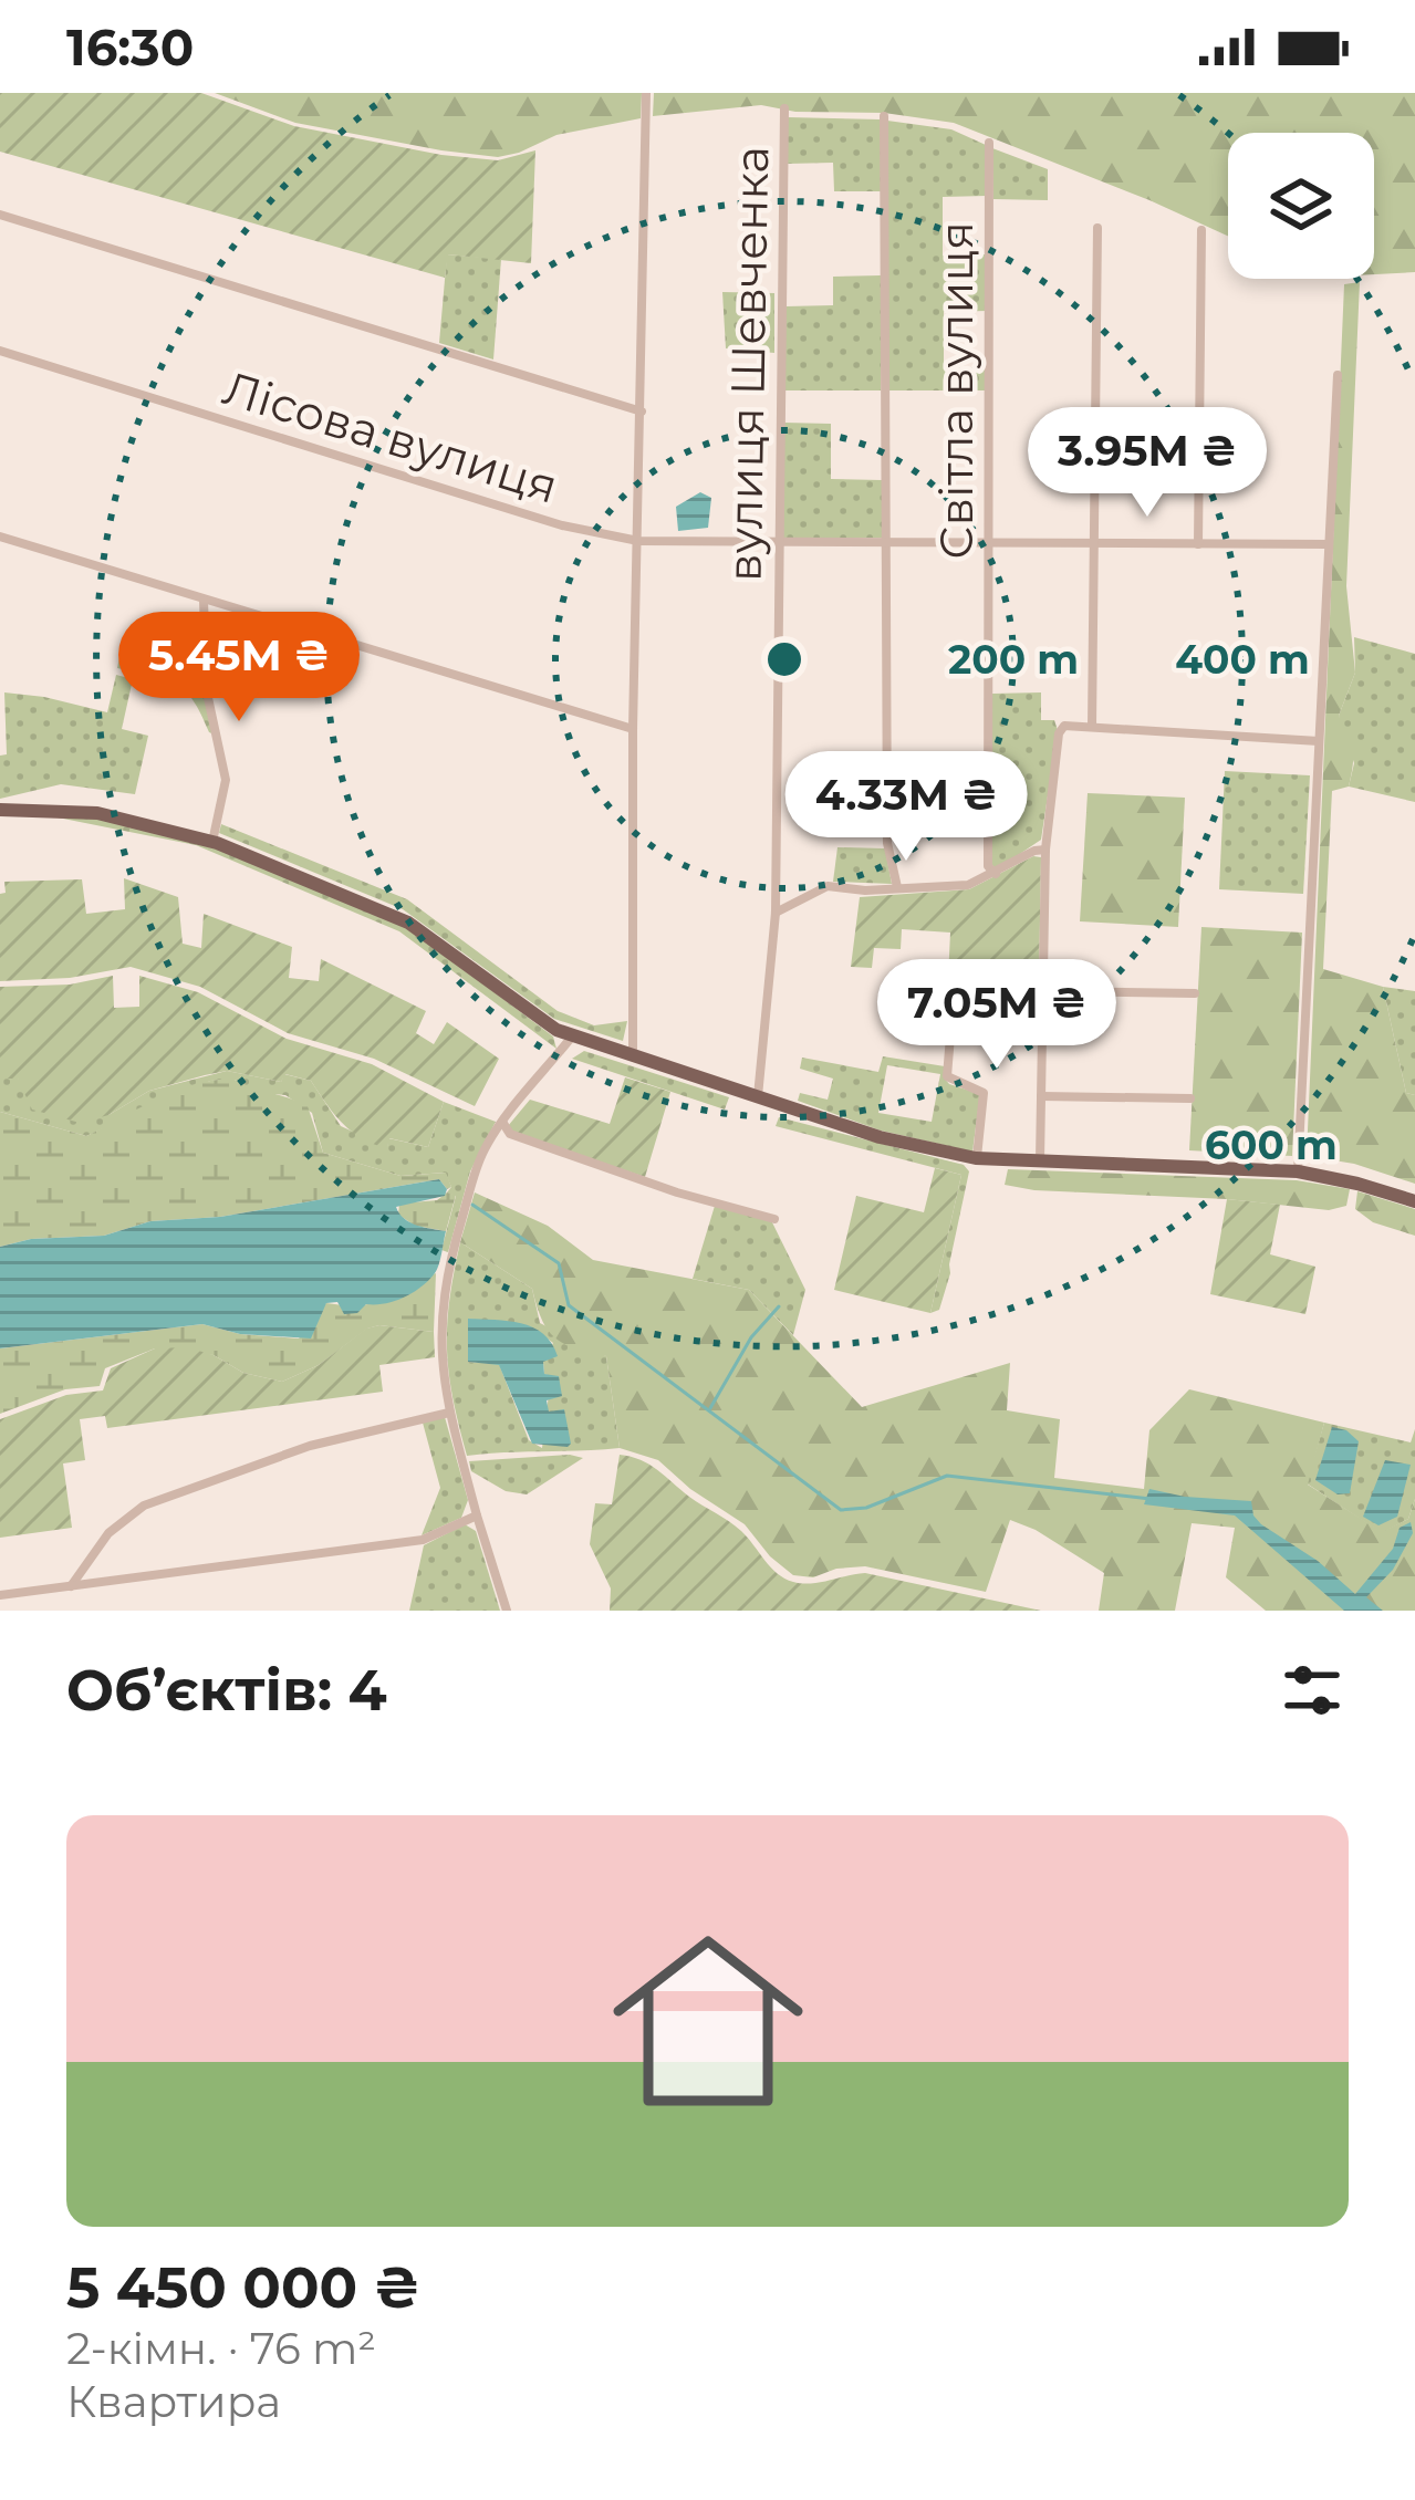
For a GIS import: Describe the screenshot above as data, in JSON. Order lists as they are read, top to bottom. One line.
{"streets":{"street":["вулиця Шевченка","Світла вулиця","Лісова вулиця"]},"crossings":[["вулиця Шевченка","Лісова вулиця"],["Світла вулиця","Лісова вулиця"]],"page":{"status":"16:30","price":["3.95M ₴","5.45M ₴","4.33M ₴","7.05M ₴"],"heading":"Об’єктів: 4","list":[{"name":"5 450 000 ₴","note":"2-кімн. · 76 m² · Квартира"}]},"rings":["200 m","400 m","600 m"]}
